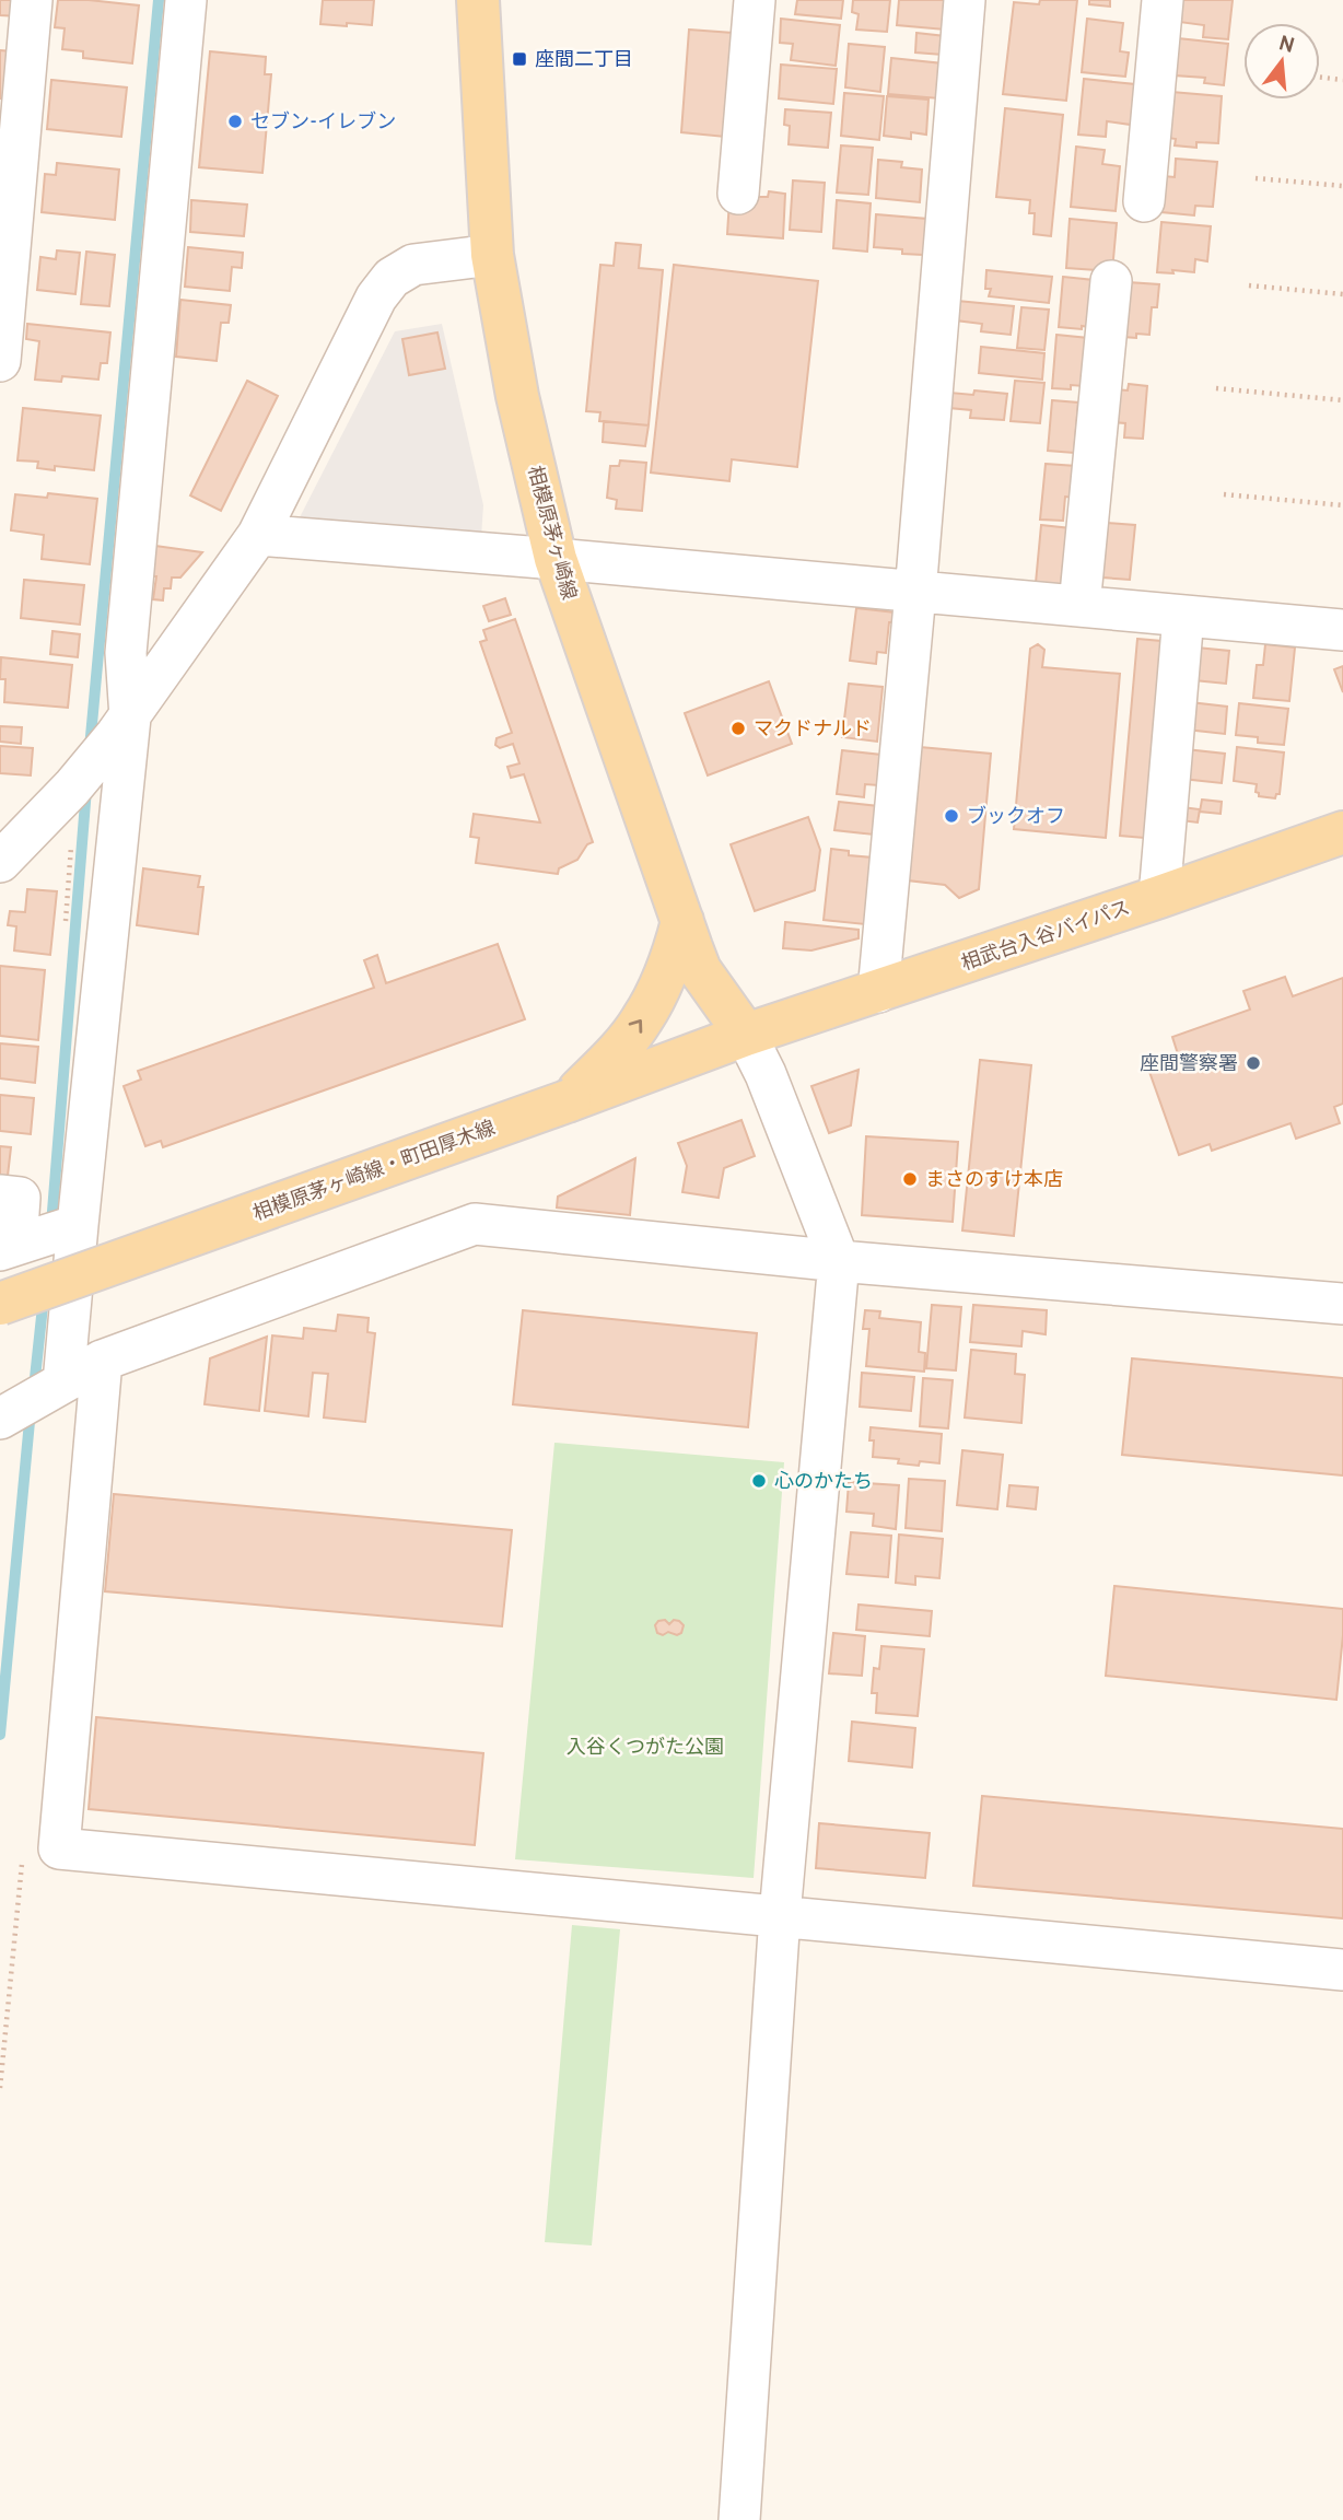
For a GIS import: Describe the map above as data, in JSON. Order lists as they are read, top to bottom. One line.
{"streets":{"main road":["相模原茅ヶ崎線","相武台入谷バイパス","相模原茅ヶ崎線・町田厚木線"]},"crossings":[["相模原茅ヶ崎線","相武台入谷バイパス"],["相模原茅ヶ崎線","相模原茅ヶ崎線・町田厚木線"],["相武台入谷バイパス","相模原茅ヶ崎線・町田厚木線"]],"parks":["入谷くつがた公園"],"places":{"transit":["座間二丁目"],"other":["セブン-イレブン","マクドナルド","ブックオフ","座間警察署","まさのすけ本店","心のかたち"]},"north":"top"}
